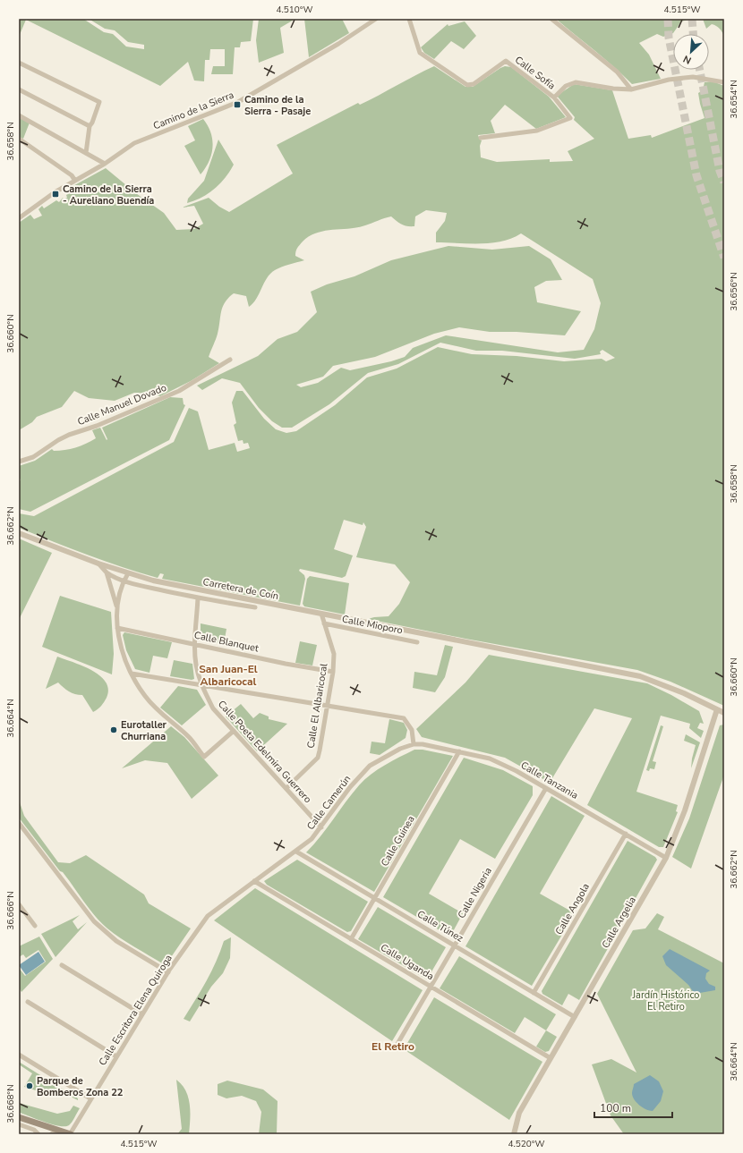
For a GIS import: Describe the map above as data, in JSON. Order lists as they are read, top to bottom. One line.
{"streets":{"street":["Calle Sofía","Camino de la Sierra","Calle Manuel Dovado","Carretera de Coín","Calle Mioporo","Calle Blanquet","Calle El Albaricocal","Calle Poeta Edelmira Guerrero","Calle Tanzania","Calle Camerún","Calle Guinea","Calle Nigeria","Calle Angola","Calle Argelia","Calle Túnez","Calle Uganda","Calle Escritora Elena Quiroga"]},"crossings":[["Carretera de Coín","Calle El Albaricocal"],["Carretera de Coín","Calle Poeta Edelmira Guerrero"],["Carretera de Coín","Calle Argelia"],["Calle Mioporo","Calle El Albaricocal"],["Calle Blanquet","Calle El Albaricocal"],["Calle Blanquet","Calle Poeta Edelmira Guerrero"],["Calle El Albaricocal","Calle Poeta Edelmira Guerrero"],["Calle Poeta Edelmira Guerrero","Calle Camerún"],["Calle Tanzania","Calle Camerún"],["Calle Tanzania","Calle Guinea"],["Calle Tanzania","Calle Nigeria"],["Calle Tanzania","Calle Angola"],["Calle Tanzania","Calle Argelia"],["Calle Camerún","Calle Túnez"],["Calle Camerún","Calle Uganda"],["Calle Camerún","Calle Escritora Elena Quiroga"],["Calle Guinea","Calle Túnez"],["Calle Guinea","Calle Uganda"],["Calle Nigeria","Calle Túnez"],["Calle Nigeria","Calle Uganda"],["Calle Angola","Calle Túnez"],["Calle Argelia","Calle Túnez"],["Calle Argelia","Calle Uganda"]],"districts":["San Juan-El Albaricocal","El Retiro"],"parks":["Jardín Histórico El Retiro"],"places":{"transit":["Camino de la Sierra - Pasaje","Camino de la Sierra - Aureliano Buendía"],"other":["Eurotaller Churriana","Parque de Bomberos Zona 22"]},"scale_bar":"100 m","north":"bottom left","coordinates":["4.510°W","4.515°W","36.654°N","36.658°N","36.656°N","36.660°N","36.662°N","36.664°N","36.666°N","36.668°N","4.520°W"]}
